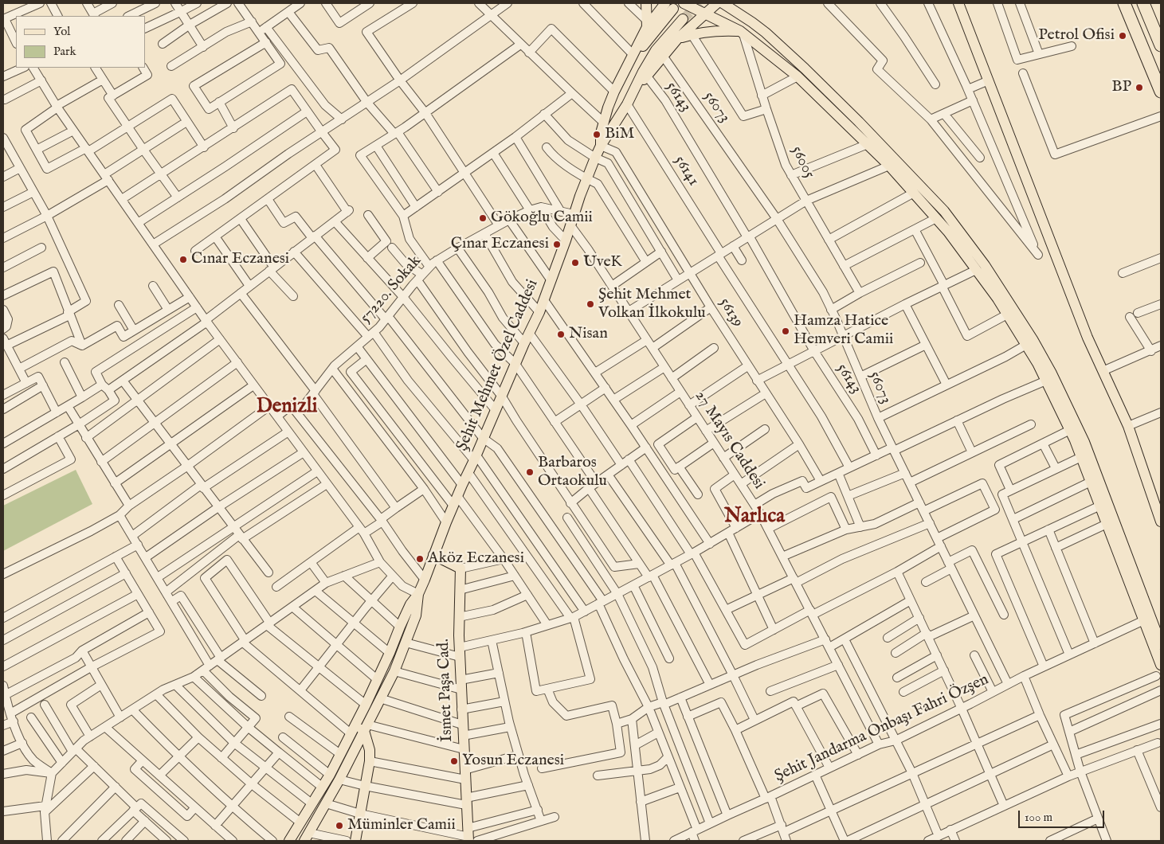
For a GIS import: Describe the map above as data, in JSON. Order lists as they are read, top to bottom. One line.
{"streets":{"main road":["Şehit Mehmet Özel Caddesi","İsmet Paşa Cad."],"street":["56143","56073","56005","56141","57220. Sokak","56139","27 Mayıs Caddesi","Şehit Jandarma Onbaşı Fahri Özşen"]},"crossings":[["56073","Şehit Jandarma Onbaşı Fahri Özşen"],["56139","Şehit Mehmet Özel Caddesi"],["Şehit Mehmet Özel Caddesi","27 Mayıs Caddesi"],["27 Mayıs Caddesi","Şehit Jandarma Onbaşı Fahri Özşen"]],"districts":["Denizli","Narlıca"],"places":["Petrol Ofisi","BP","BiM","Gökoğlu Camii","Çınar Eczanesi","Cınar Eczanesi","UveK","Şehit Mehmet Volkan İlkokulu","Hamza Hatice Hemveri Camii","Nisan","Barbaros Ortaokulu","Aköz Eczanesi","Yosun Eczanesi","Müminler Camii"],"legend":["Yol","Park"],"scale_bar":"100 m"}
